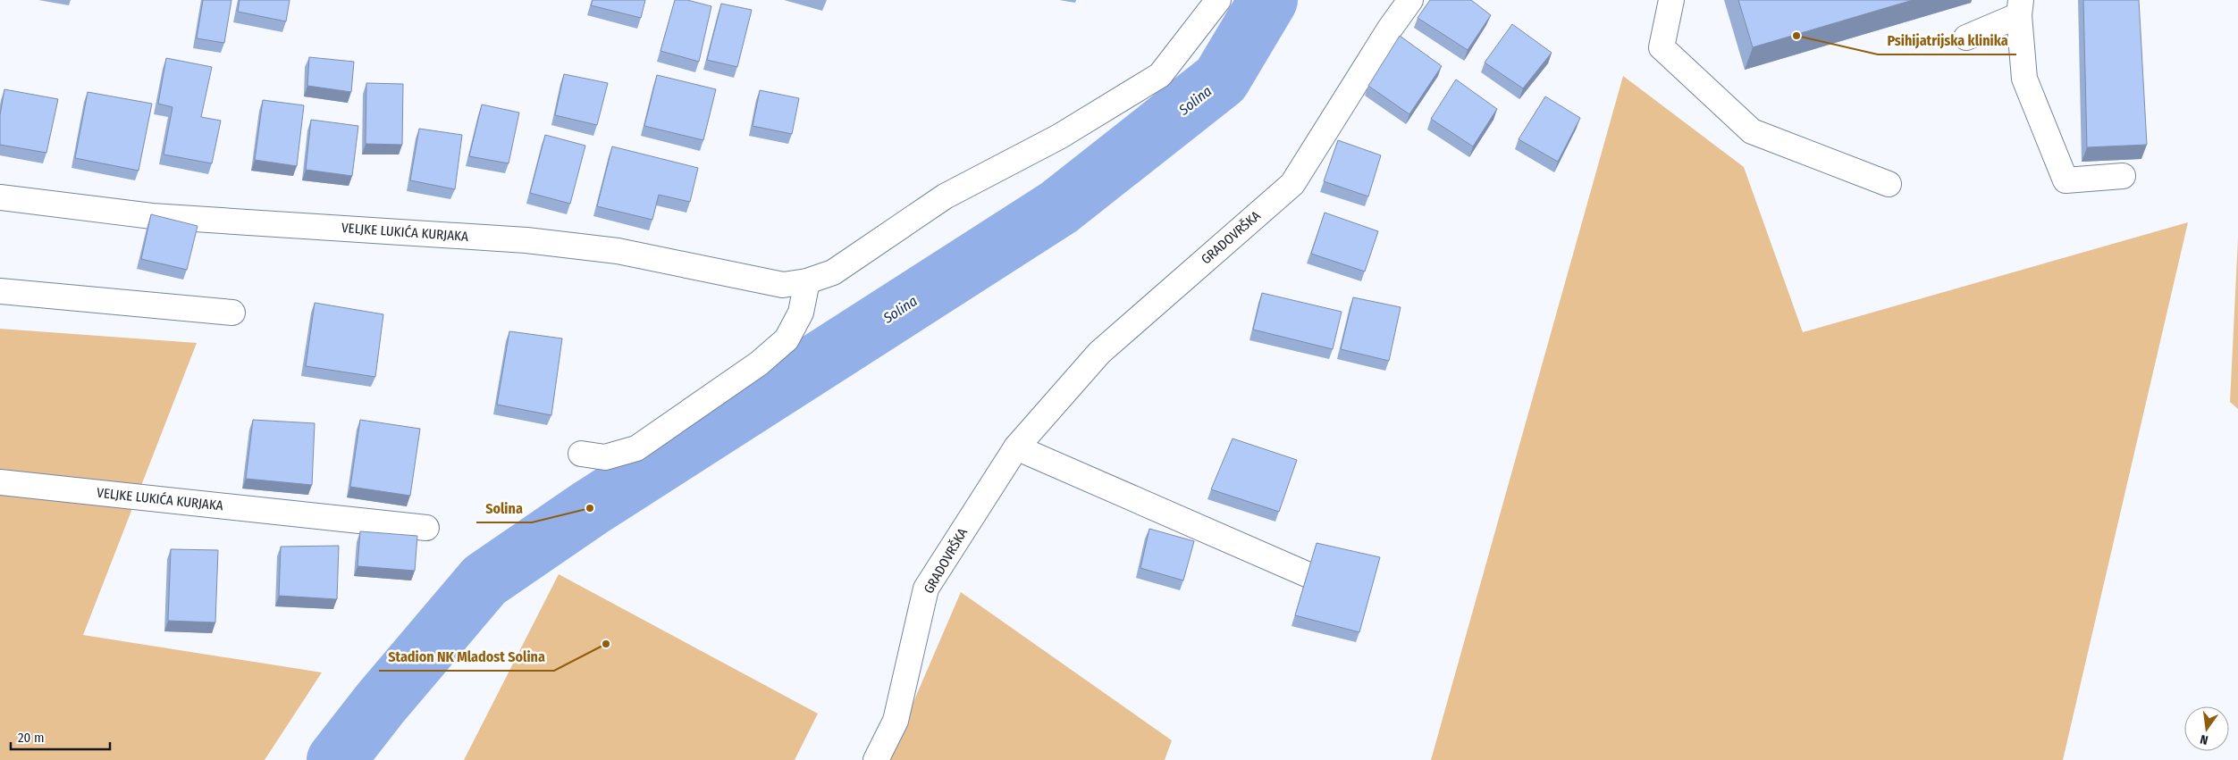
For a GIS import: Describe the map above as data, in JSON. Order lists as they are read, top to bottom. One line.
{"streets":{"street":["VELJKE LUKIĆA KURJAKA","GRADOVRŠKA"]},"water":["Solina"],"places":["Psihijatrijska klinika","Solina","Stadion NK Mladost Solina"],"scale_bar":"20 m","north":"bottom"}
